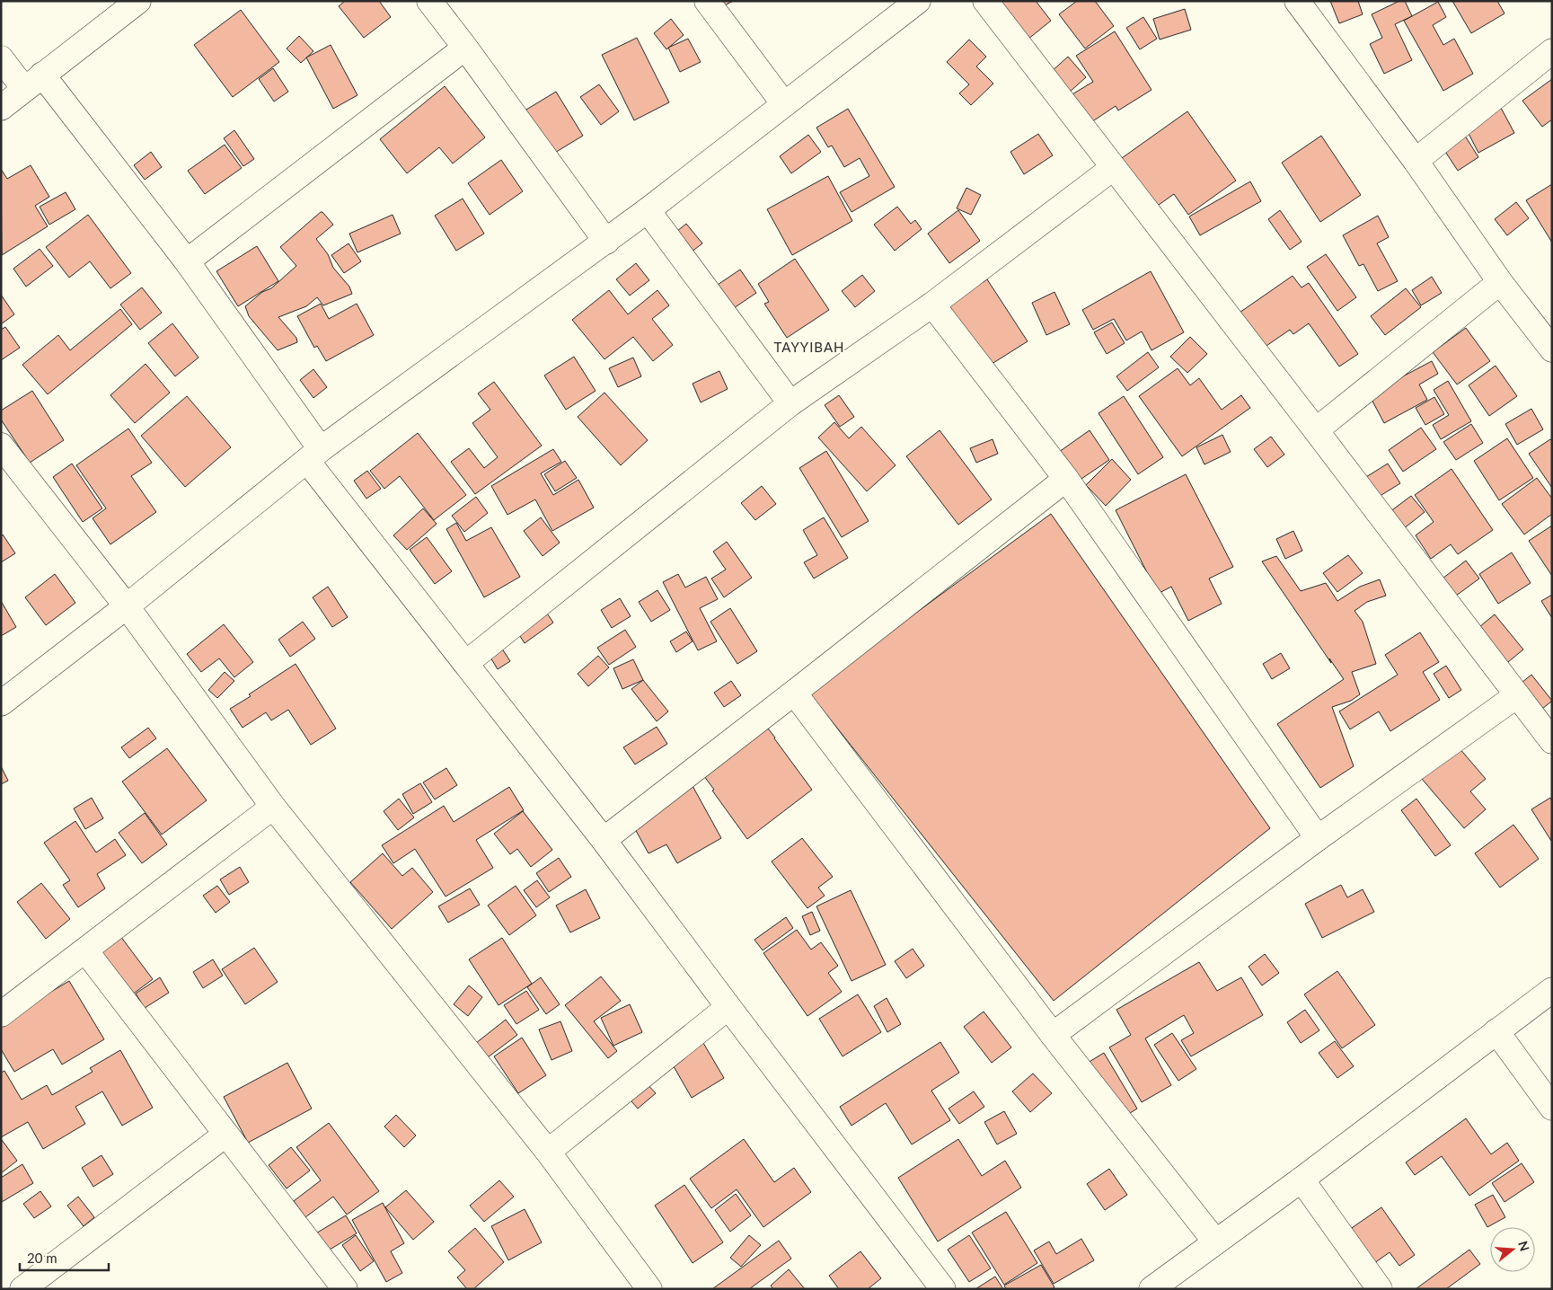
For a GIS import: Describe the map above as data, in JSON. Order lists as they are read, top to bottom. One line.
{"districts":["TAYYIBAH"],"scale_bar":"20 m","north":"right"}
